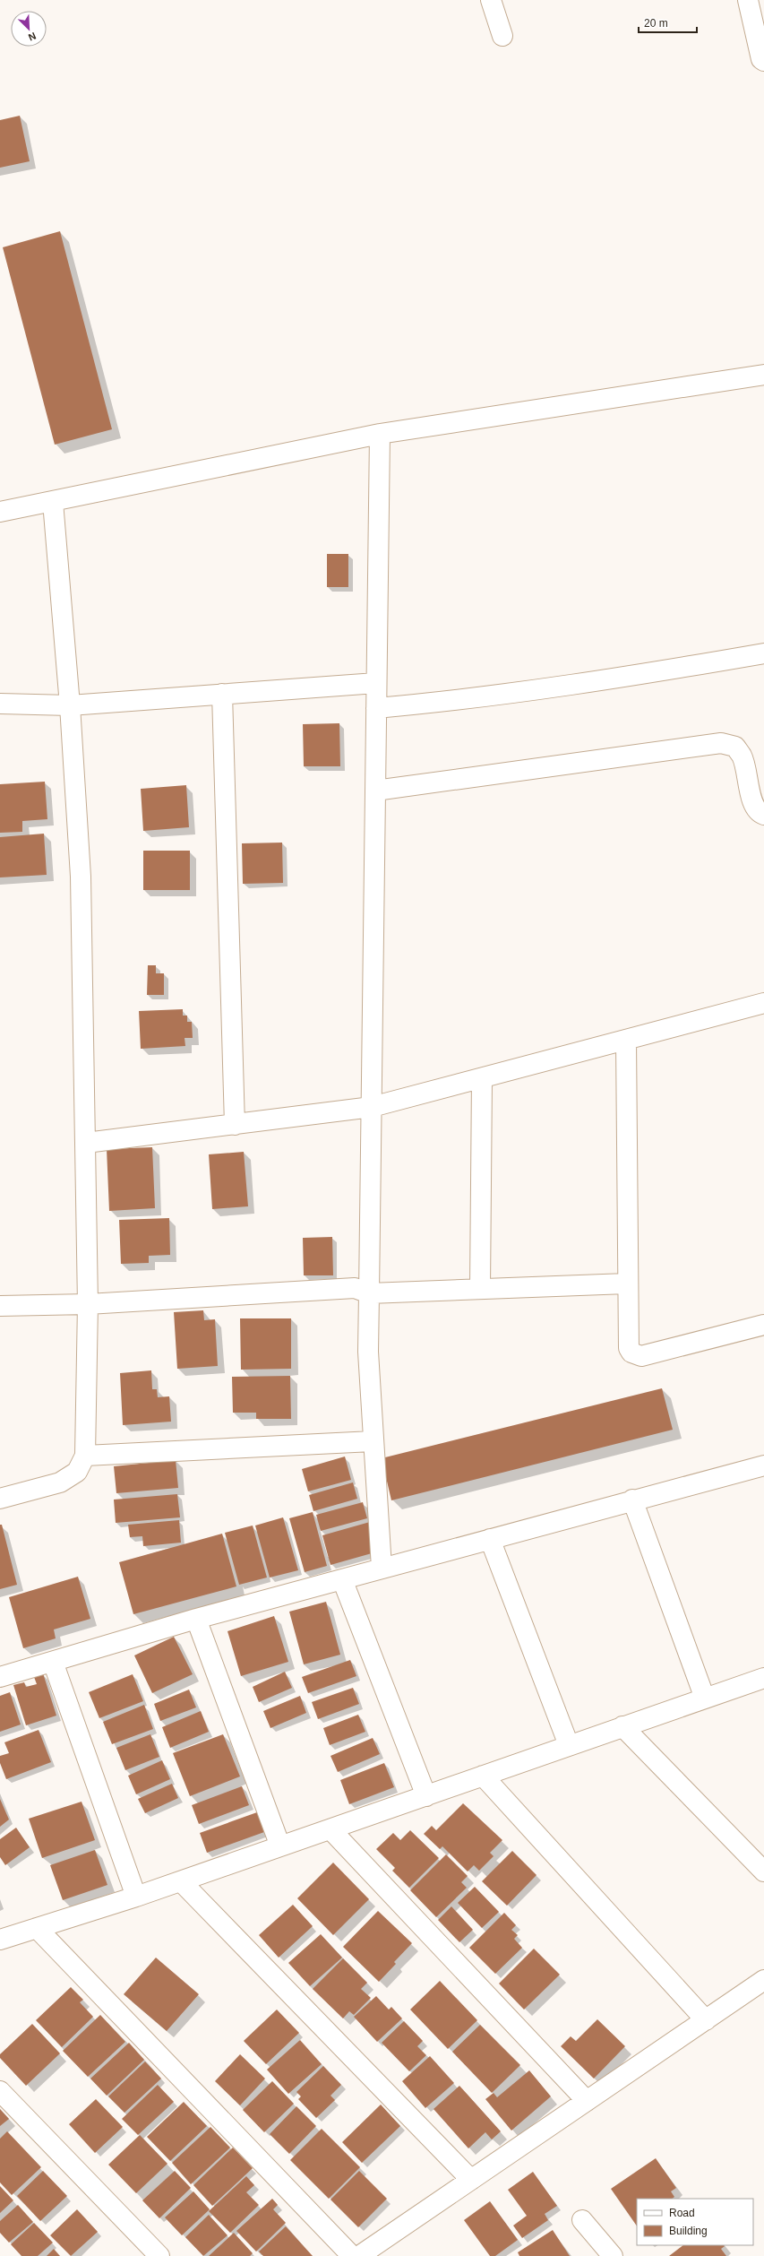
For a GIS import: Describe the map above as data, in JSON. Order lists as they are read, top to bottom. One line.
{"legend":["Road","Building"],"scale_bar":"20 m","north":"bottom right"}
